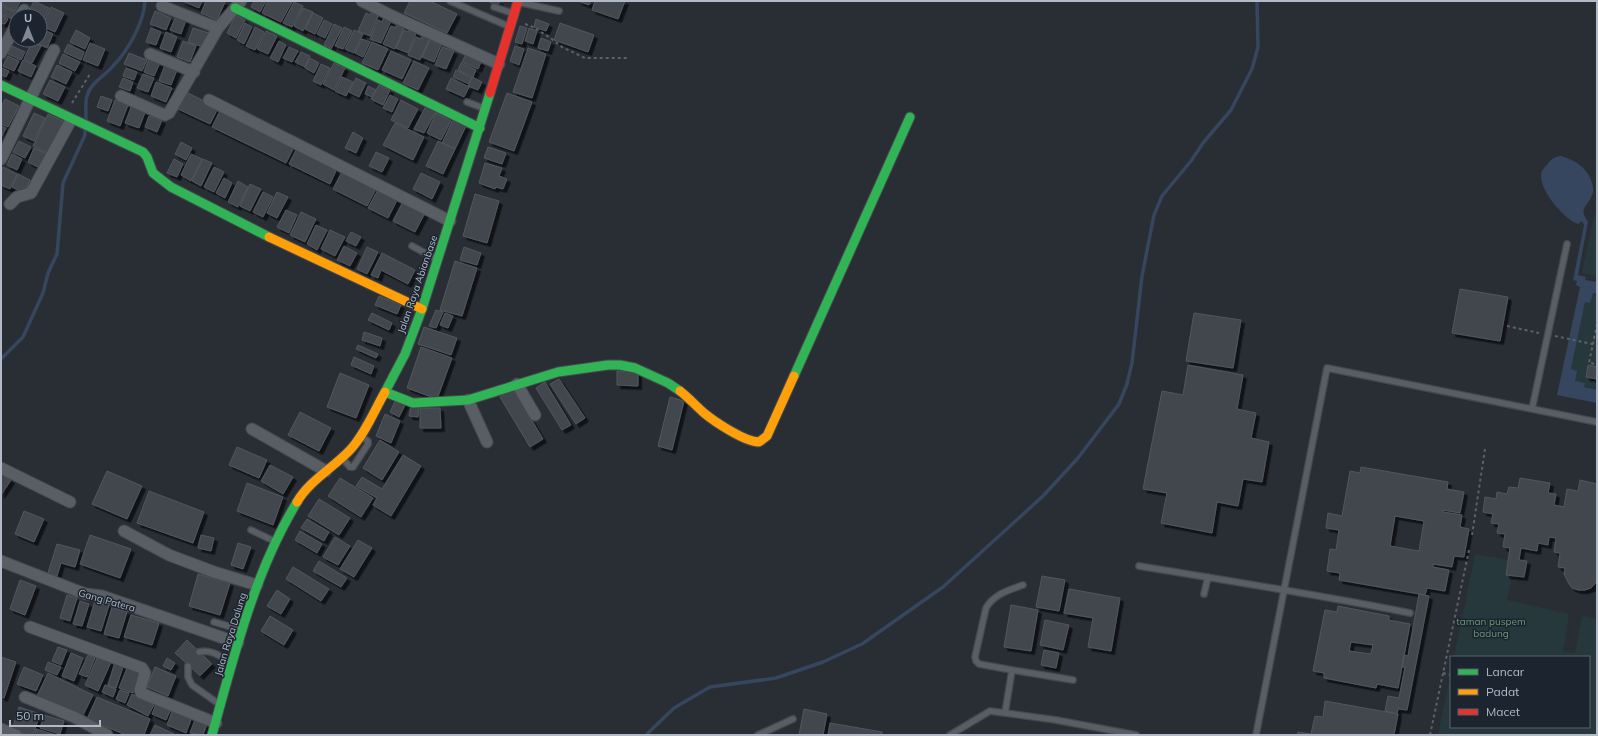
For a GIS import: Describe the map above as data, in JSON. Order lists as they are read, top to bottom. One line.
{"streets":{"street":["Jalan Raya Abianbase","Gang Patera","Jalan Raya Dalung"]},"crossings":[["Jalan Raya Abianbase","Jalan Raya Dalung"],["Gang Patera","Jalan Raya Dalung"]],"parks":["taman puspem badung"],"legend":["Lancar","Padat","Macet"],"scale_bar":"50 m","north":"top"}
